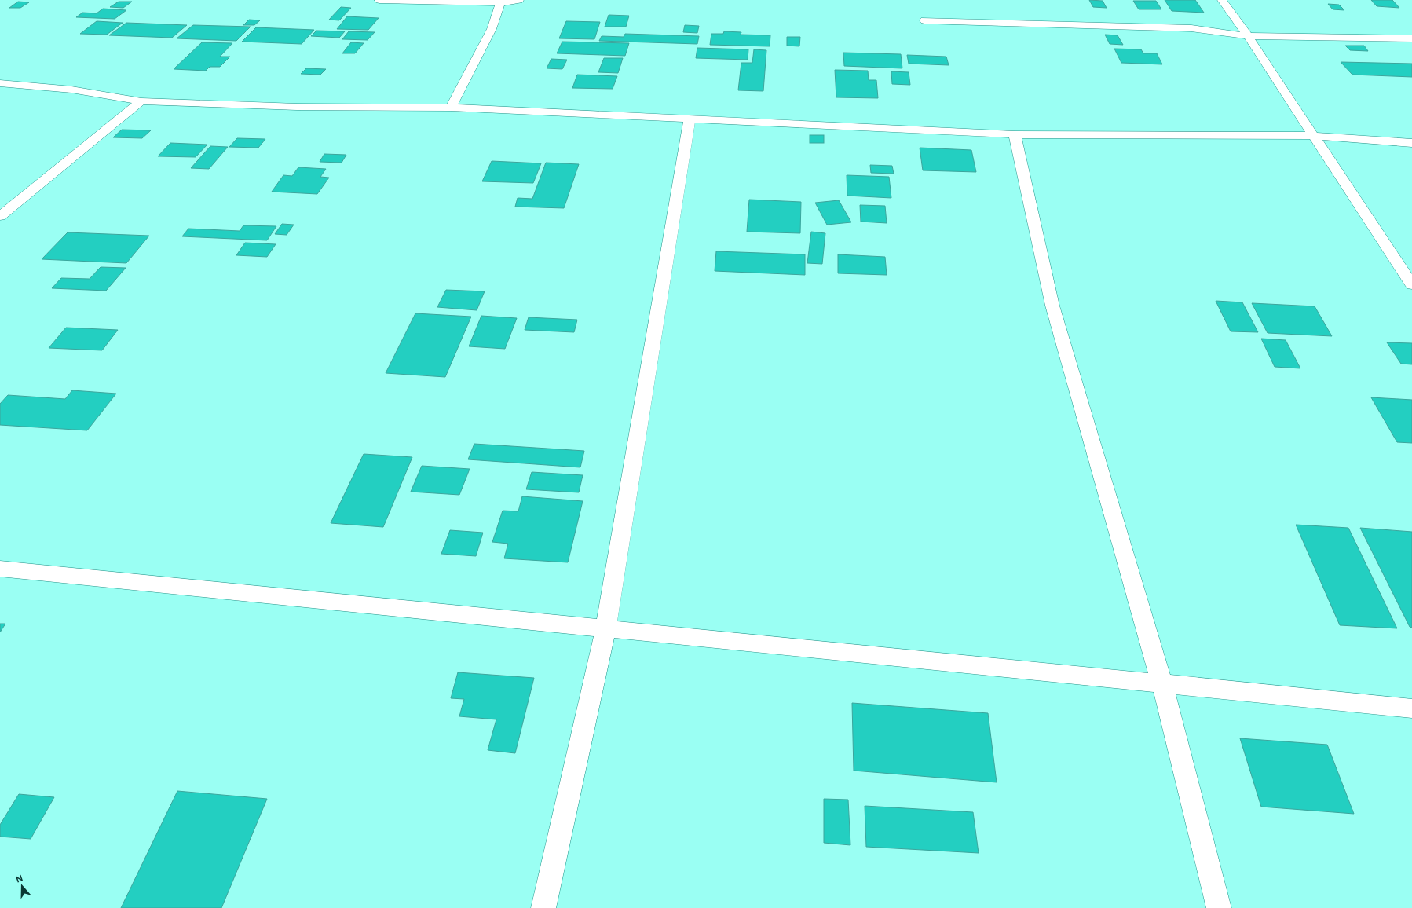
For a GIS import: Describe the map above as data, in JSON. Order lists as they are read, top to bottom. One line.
{"north":"top"}
